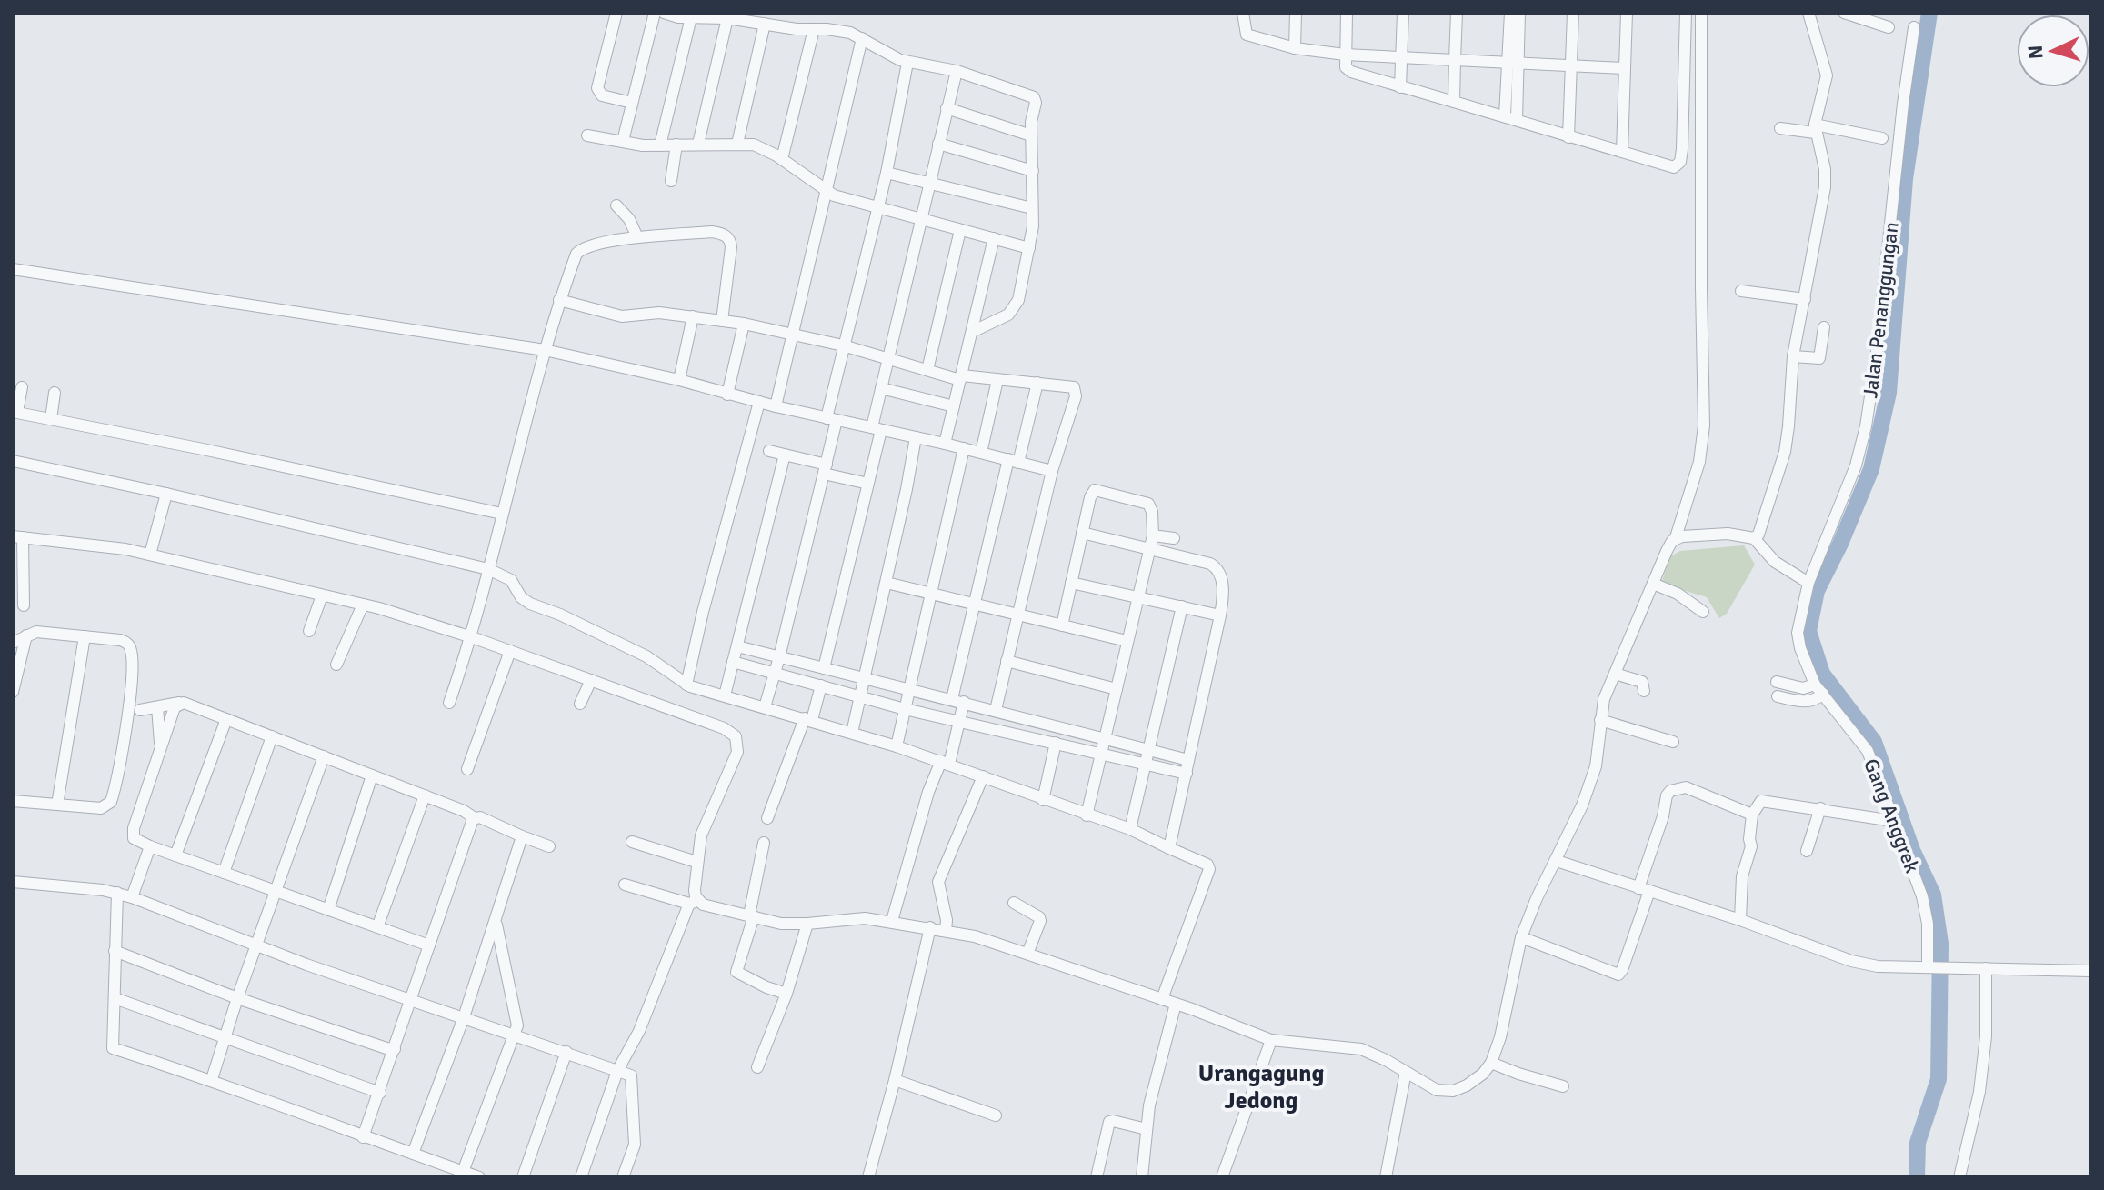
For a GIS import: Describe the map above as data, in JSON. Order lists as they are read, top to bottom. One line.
{"streets":{"street":["Jalan Penanggungan","Gang Anggrek"]},"crossings":[["Jalan Penanggungan","Gang Anggrek"]],"districts":["Urangagung Jedong"],"north":"left"}
